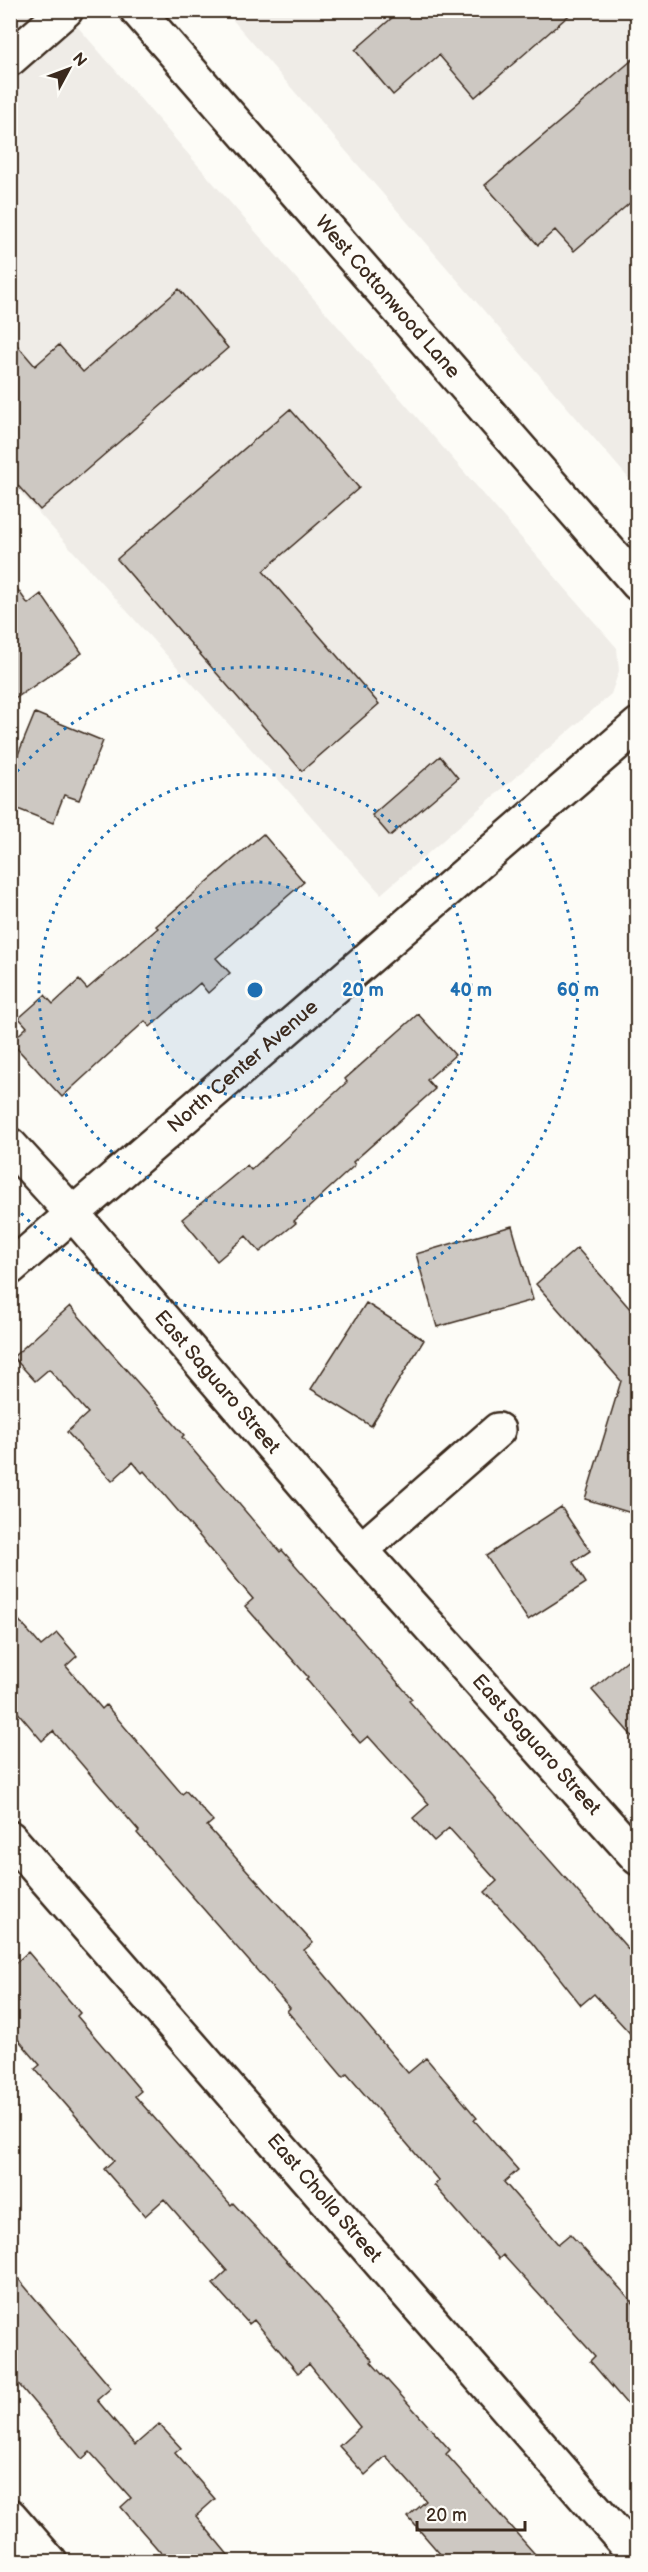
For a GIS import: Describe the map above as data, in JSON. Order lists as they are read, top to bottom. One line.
{"streets":{"street":["West Cottonwood Lane","North Center Avenue","East Saguaro Street","East Cholla Street"]},"crossings":[["North Center Avenue","East Saguaro Street"]],"scale_bar":"20 m","north":"top right","rings":["20 m","40 m","60 m"]}
